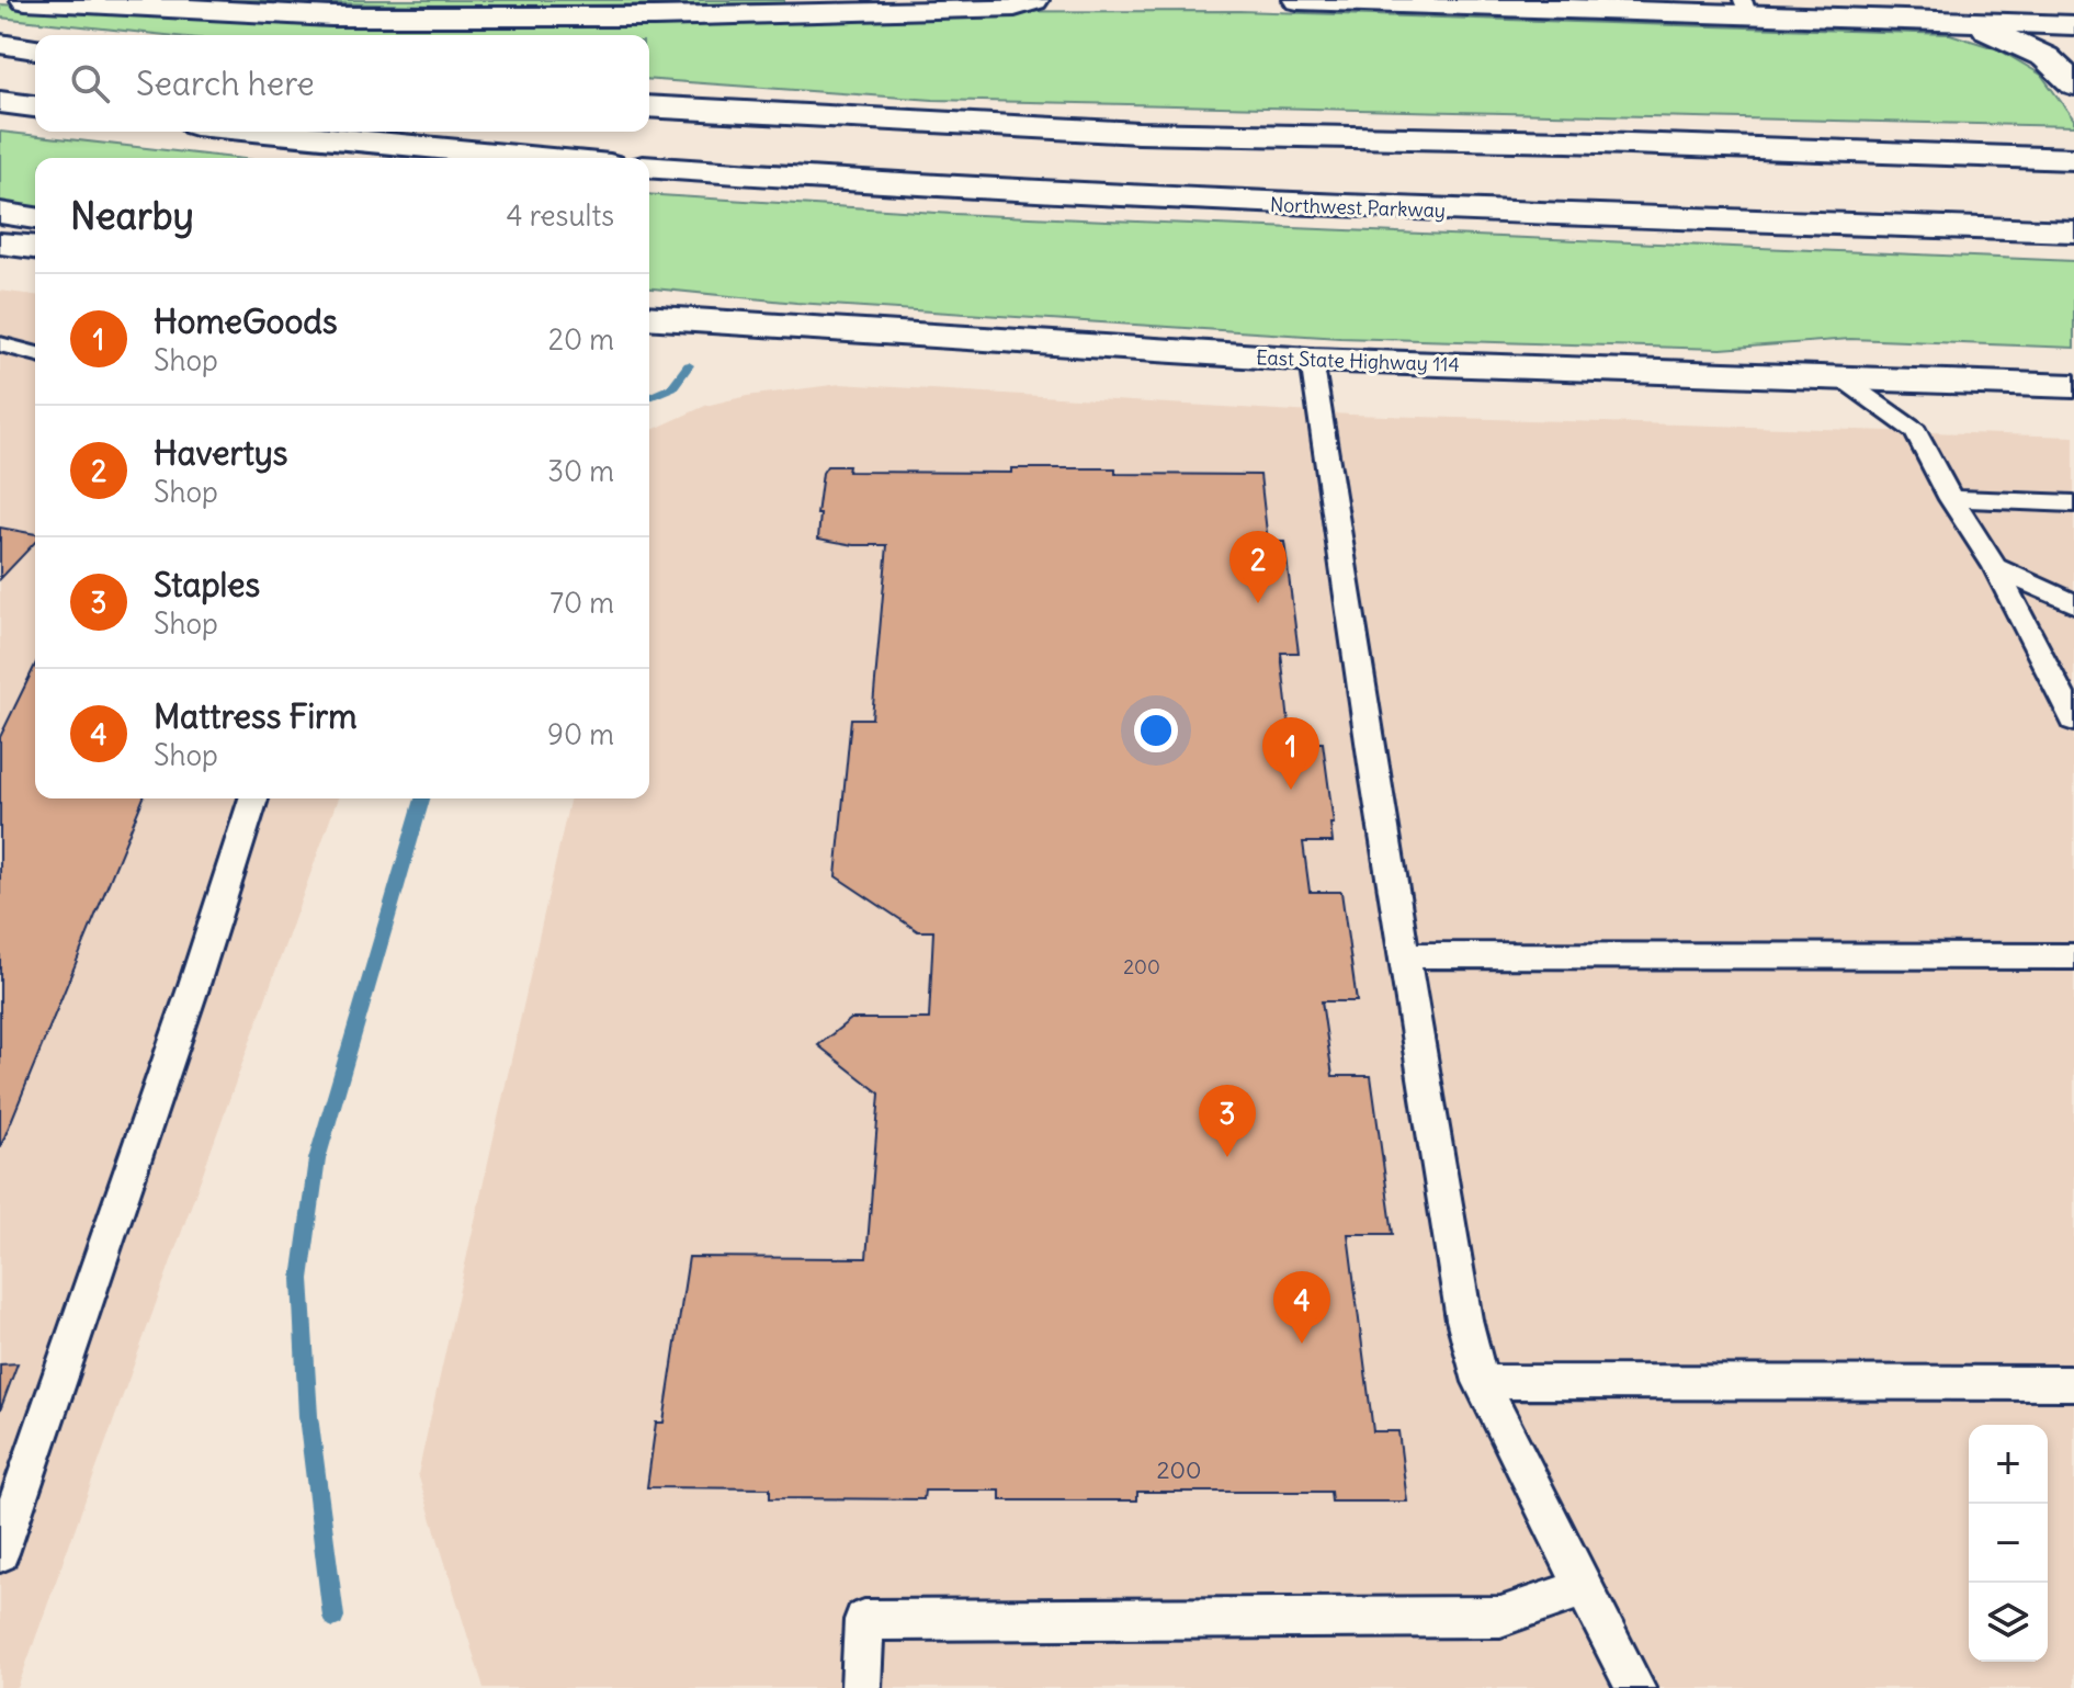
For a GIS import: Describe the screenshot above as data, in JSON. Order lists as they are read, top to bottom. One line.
{"streets":{"main road":["Northwest Parkway","East State Highway 114"]},"house_numbers":["200","200"],"page":{"search":"Search here","heading":["Nearby","4 results"],"list":[{"mark":"1","name":"HomeGoods","note":"Shop","value":"20 m"},{"mark":"2","name":"Havertys","note":"Shop","value":"30 m"},{"mark":"3","name":"Staples","note":"Shop","value":"70 m"},{"mark":"4","name":"Mattress Firm","note":"Shop","value":"90 m"}],"pins":["2","1","3","4"],"map_buttons":["+","−"]}}
